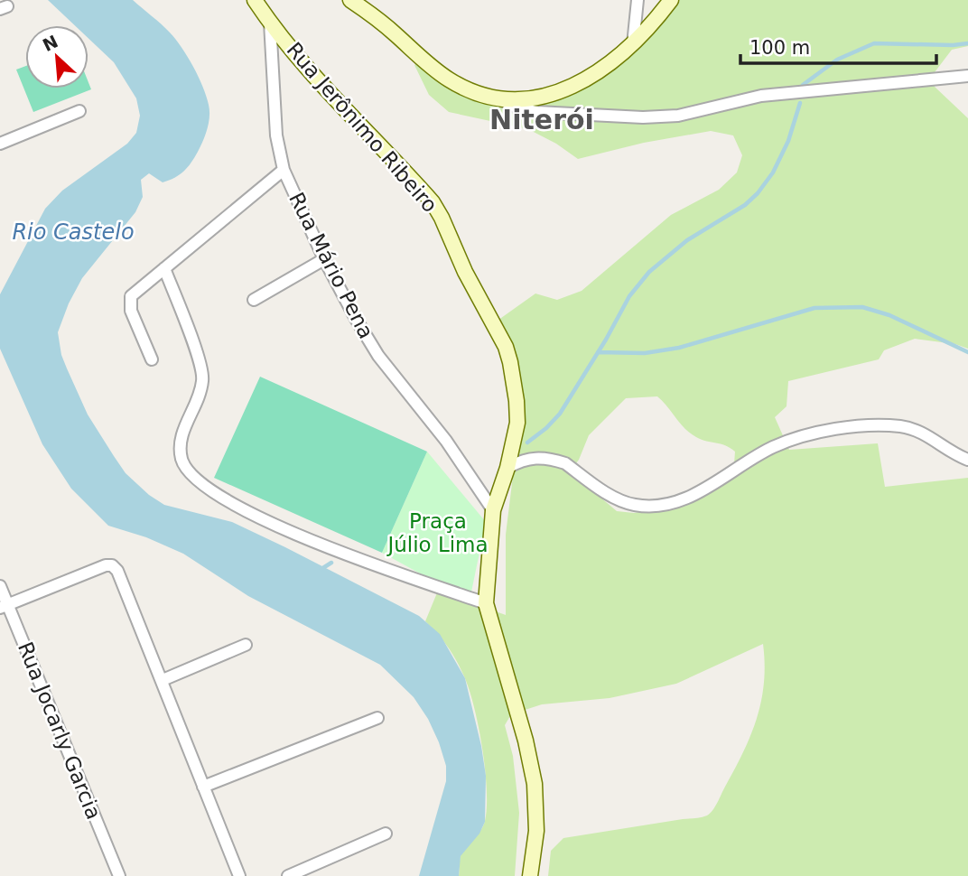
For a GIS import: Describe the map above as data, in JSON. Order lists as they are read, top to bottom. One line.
{"streets":{"main road":["Rua Jerônimo Ribeiro"],"street":["Rua Mário Pena","Rua Jocarly Garcia"]},"crossings":[["Rua Jerônimo Ribeiro","Rua Mário Pena"]],"districts":["Niterói"],"water":["Rio Castelo"],"parks":["Praça Júlio Lima"],"scale_bar":"100 m","north":"top left"}
